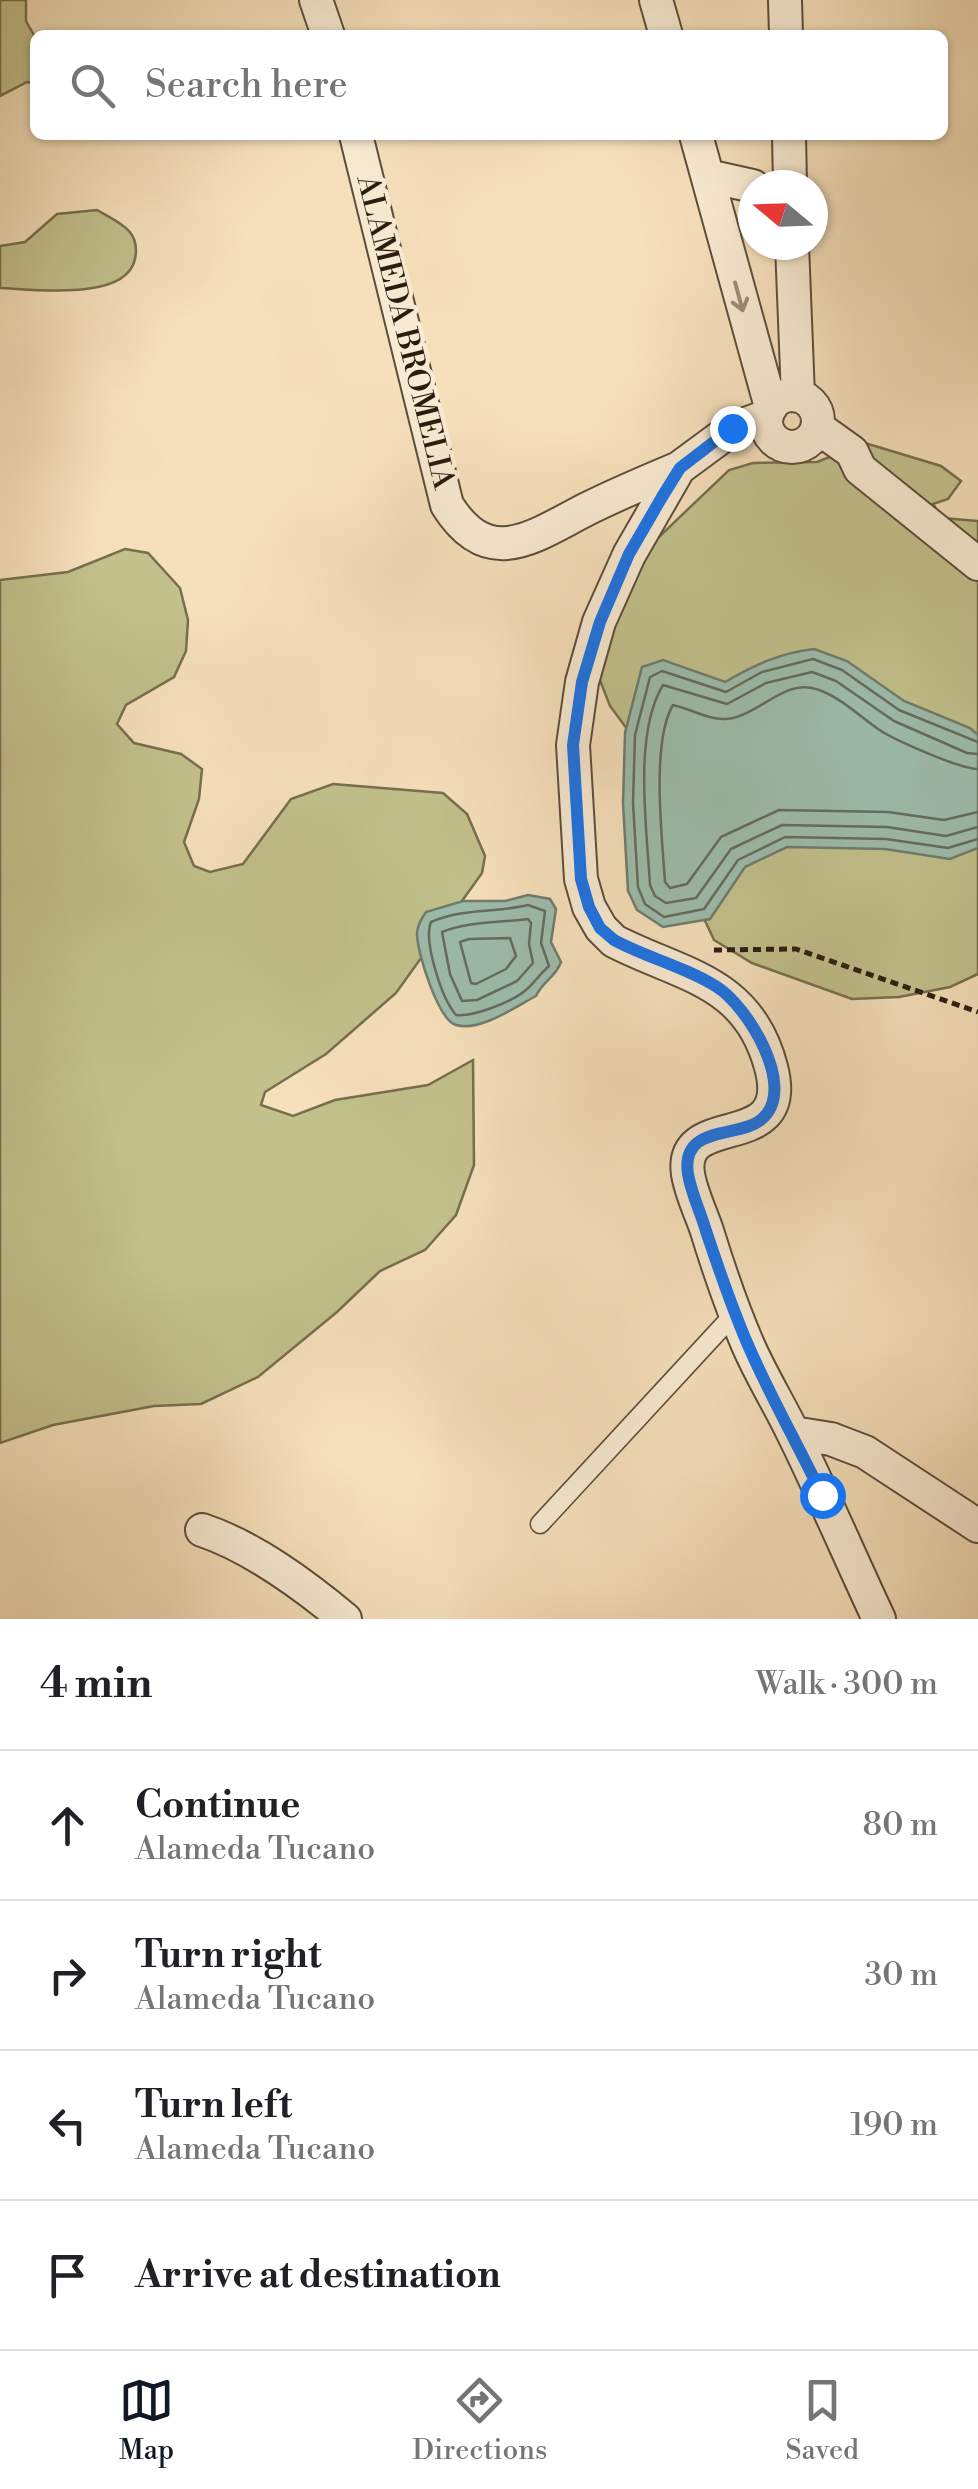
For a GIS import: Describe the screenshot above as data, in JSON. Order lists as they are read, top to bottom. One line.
{"streets":{"street":["ALAMEDA BROMELIA"]},"north":"left","page":{"search":"Search here","heading":["4 min","Walk · 300 m"],"list":[["Continue","Alameda Tucano","80 m"],["Turn right","Alameda Tucano","30 m"],["Turn left","Alameda Tucano","190 m"],"Arrive at destination"],"nav":["Map","Directions","Saved"]}}
